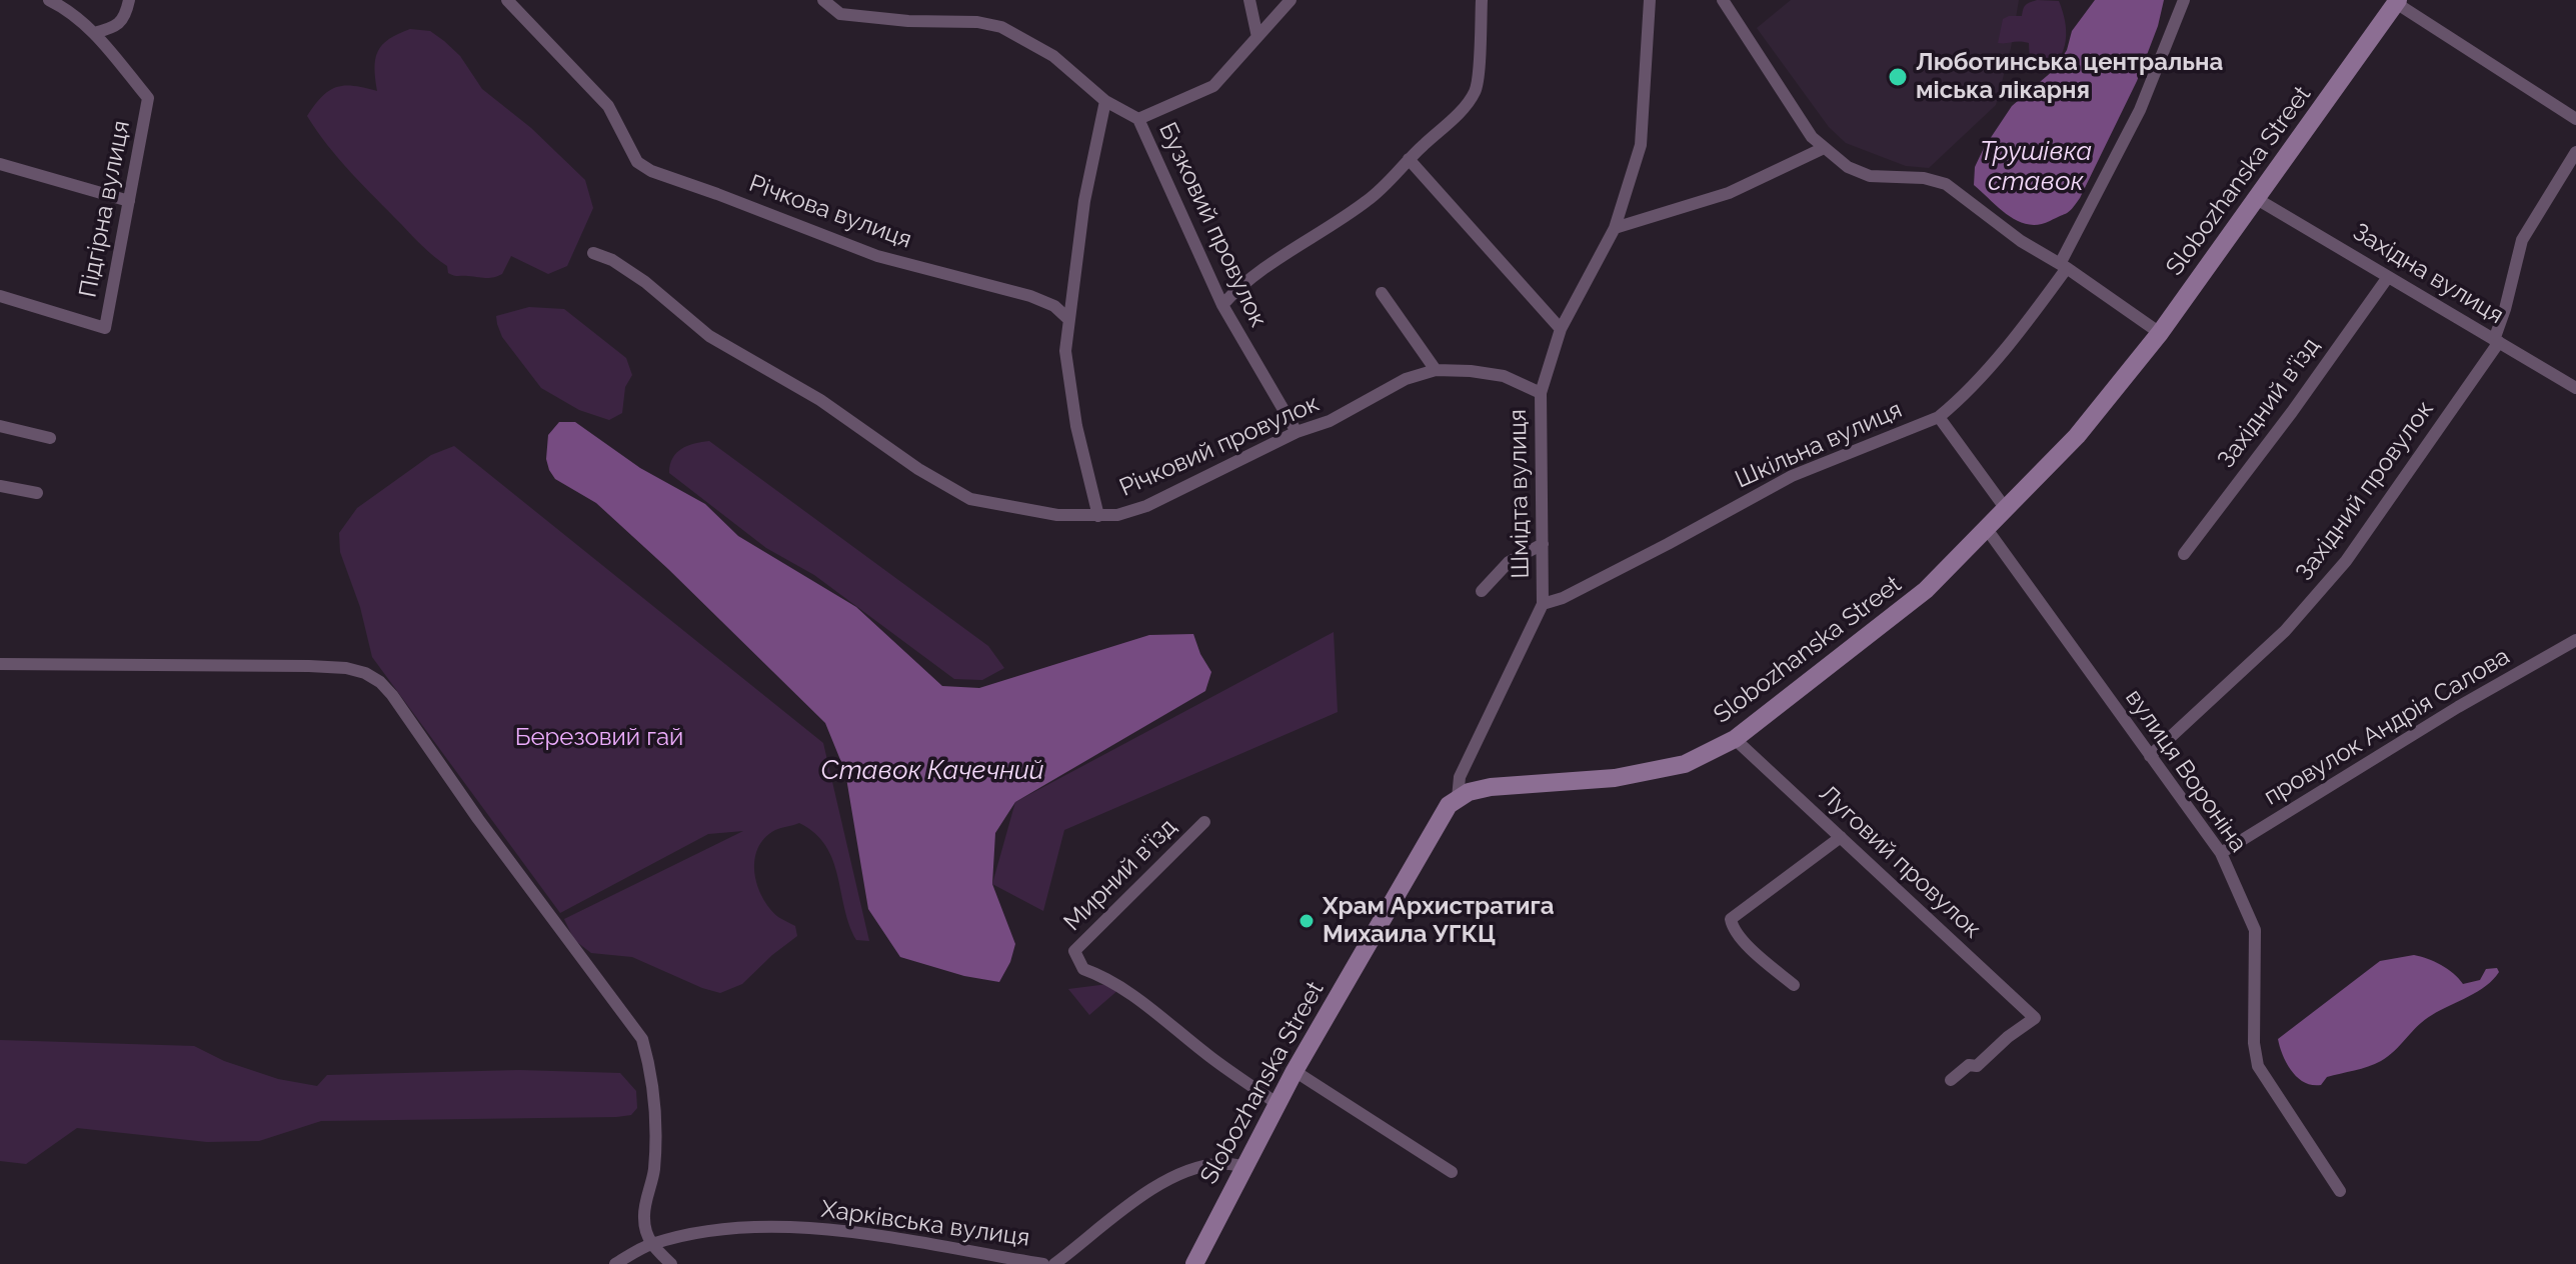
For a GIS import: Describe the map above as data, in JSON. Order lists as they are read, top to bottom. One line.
{"streets":{"street":["Slobozhanska Street","Підгірна вулиця","Річкова вулиця","Бузковий провулок","Західна вулиця","Західний в'їзд","Шкільна вулиця","Річковий провулок","Західний провулок","Шмідта вулиця","провулок Андрія Салова","вулиця Вороніна","Луговий провулок","Мирний в'їзд","Харківська вулиця"]},"crossings":[["Slobozhanska Street","Західна вулиця"],["Slobozhanska Street","Шмідта вулиця"],["Slobozhanska Street","вулиця Вороніна"],["Slobozhanska Street","Луговий провулок"],["Slobozhanska Street","Мирний в'їзд"],["Бузковий провулок","Річковий провулок"],["Західна вулиця","Західний в'їзд"],["Західна вулиця","Західний провулок"],["Шкільна вулиця","Шмідта вулиця"],["Річковий провулок","Шмідта вулиця"],["Західний провулок","вулиця Вороніна"],["провулок Андрія Салова","вулиця Вороніна"]],"water":["Трушівка ставок","Ставок Качечний"],"parks":["Березовий гай"],"places":["Люботинська центральна міська лікарня","Храм Архистратига Михаила УГКЦ"]}
